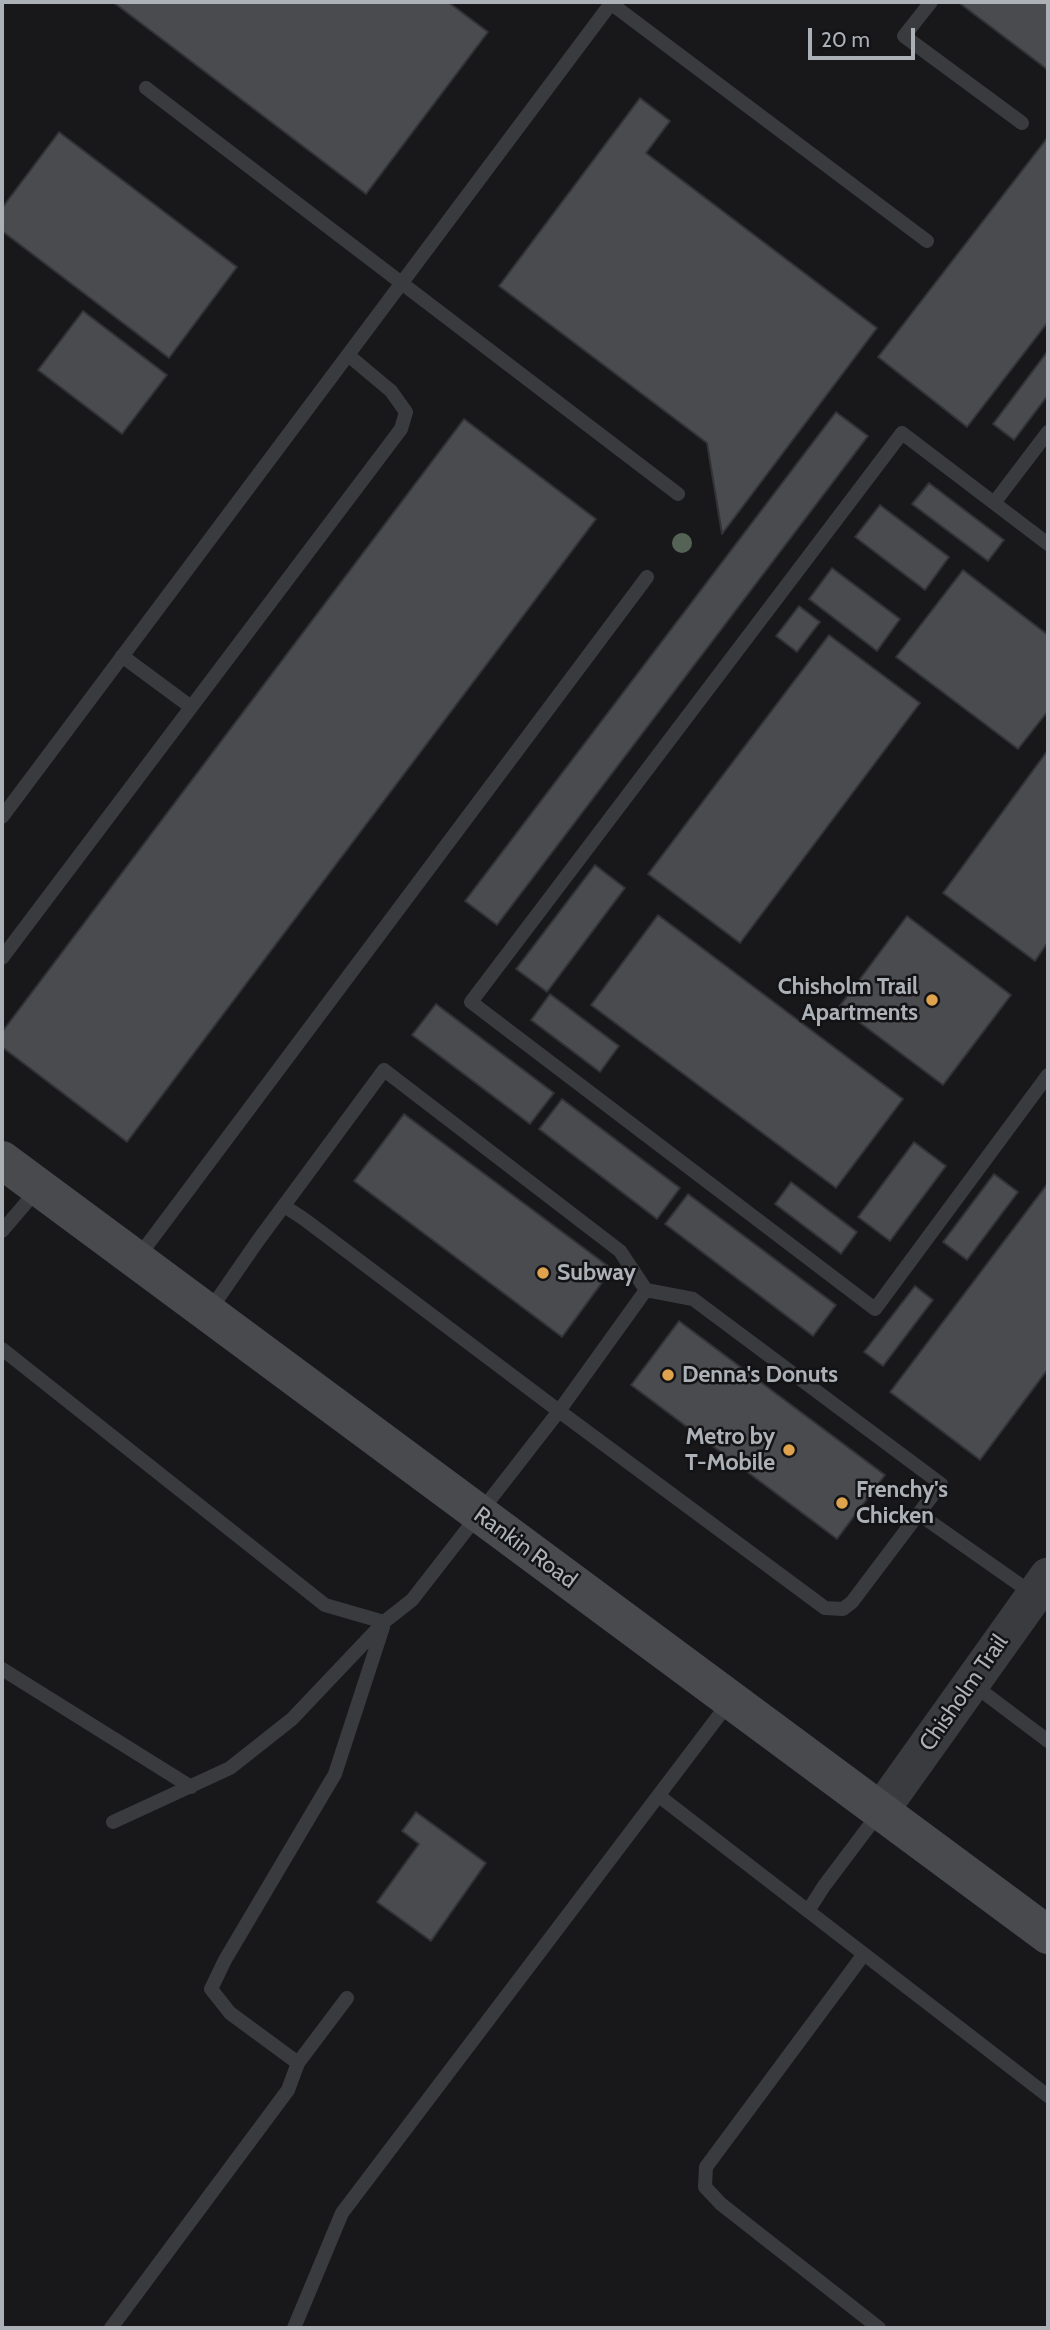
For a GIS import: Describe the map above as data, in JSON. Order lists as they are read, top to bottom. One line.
{"streets":{"main road":["Rankin Road"],"street":["Chisholm Trail"]},"crossings":[["Rankin Road","Chisholm Trail"]],"places":["Chisholm Trail Apartments","Subway","Denna's Donuts","Metro by T-Mobile","Frenchy's Chicken"],"scale_bar":"20 m"}
